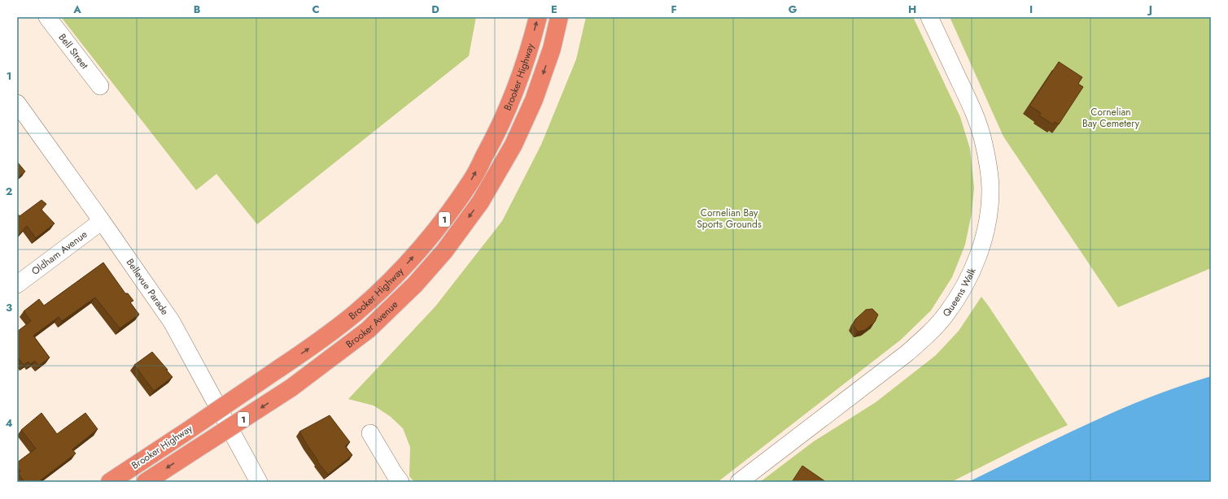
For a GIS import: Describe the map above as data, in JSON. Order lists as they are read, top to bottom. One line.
{"streets":{"highway":["Brooker Highway","1","Brooker Avenue"],"street":["Bell Street","Oldham Avenue","Bellevue Parade","Queens Walk"]},"crossings":[["Brooker Highway","Brooker Avenue"],["Oldham Avenue","Bellevue Parade"]],"one_way":["Brooker Avenue"],"parks":["Cornelian Bay Cemetery","Cornelian Bay Sports Grounds"],"grid":{"columns":["A","B","C","D","E","F","G","H","I","J"],"rows":["1","2","3","4"]}}
